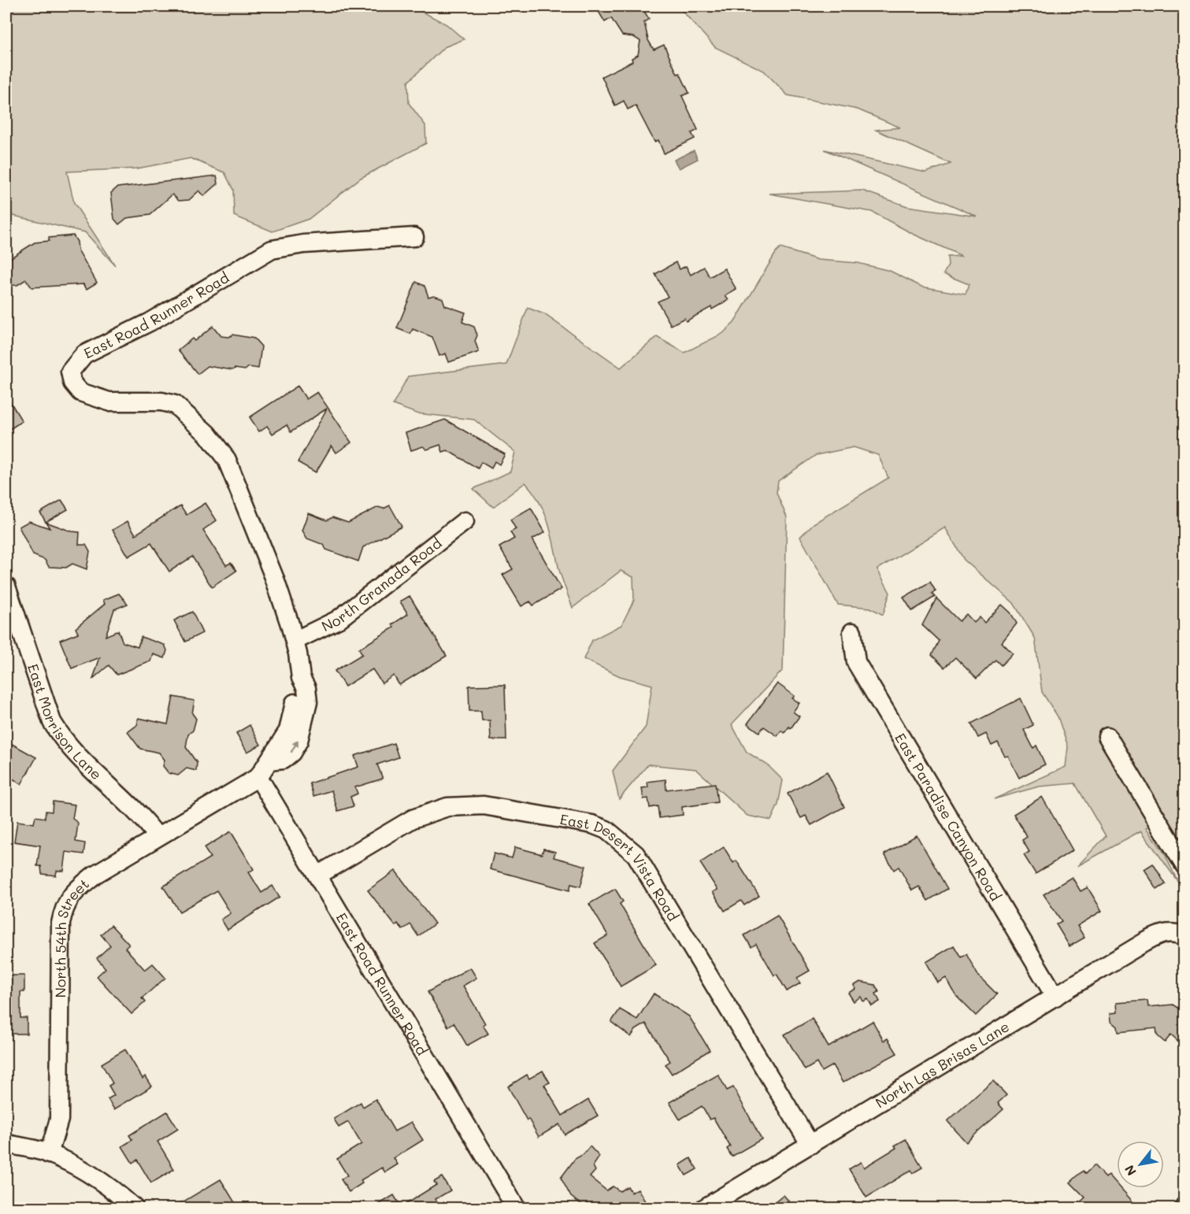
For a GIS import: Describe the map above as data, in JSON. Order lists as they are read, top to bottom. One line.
{"streets":{"street":["East Road Runner Road","North Granada Road","East Morrison Lane","East Paradise Canyon Road","East Desert Vista Road","North 54th Street","North Las Brisas Lane"]},"crossings":[["East Road Runner Road","North Granada Road"],["East Road Runner Road","East Desert Vista Road"],["East Road Runner Road","North 54th Street"],["East Morrison Lane","North 54th Street"],["East Paradise Canyon Road","North Las Brisas Lane"],["East Desert Vista Road","North Las Brisas Lane"]],"north":"bottom left"}
